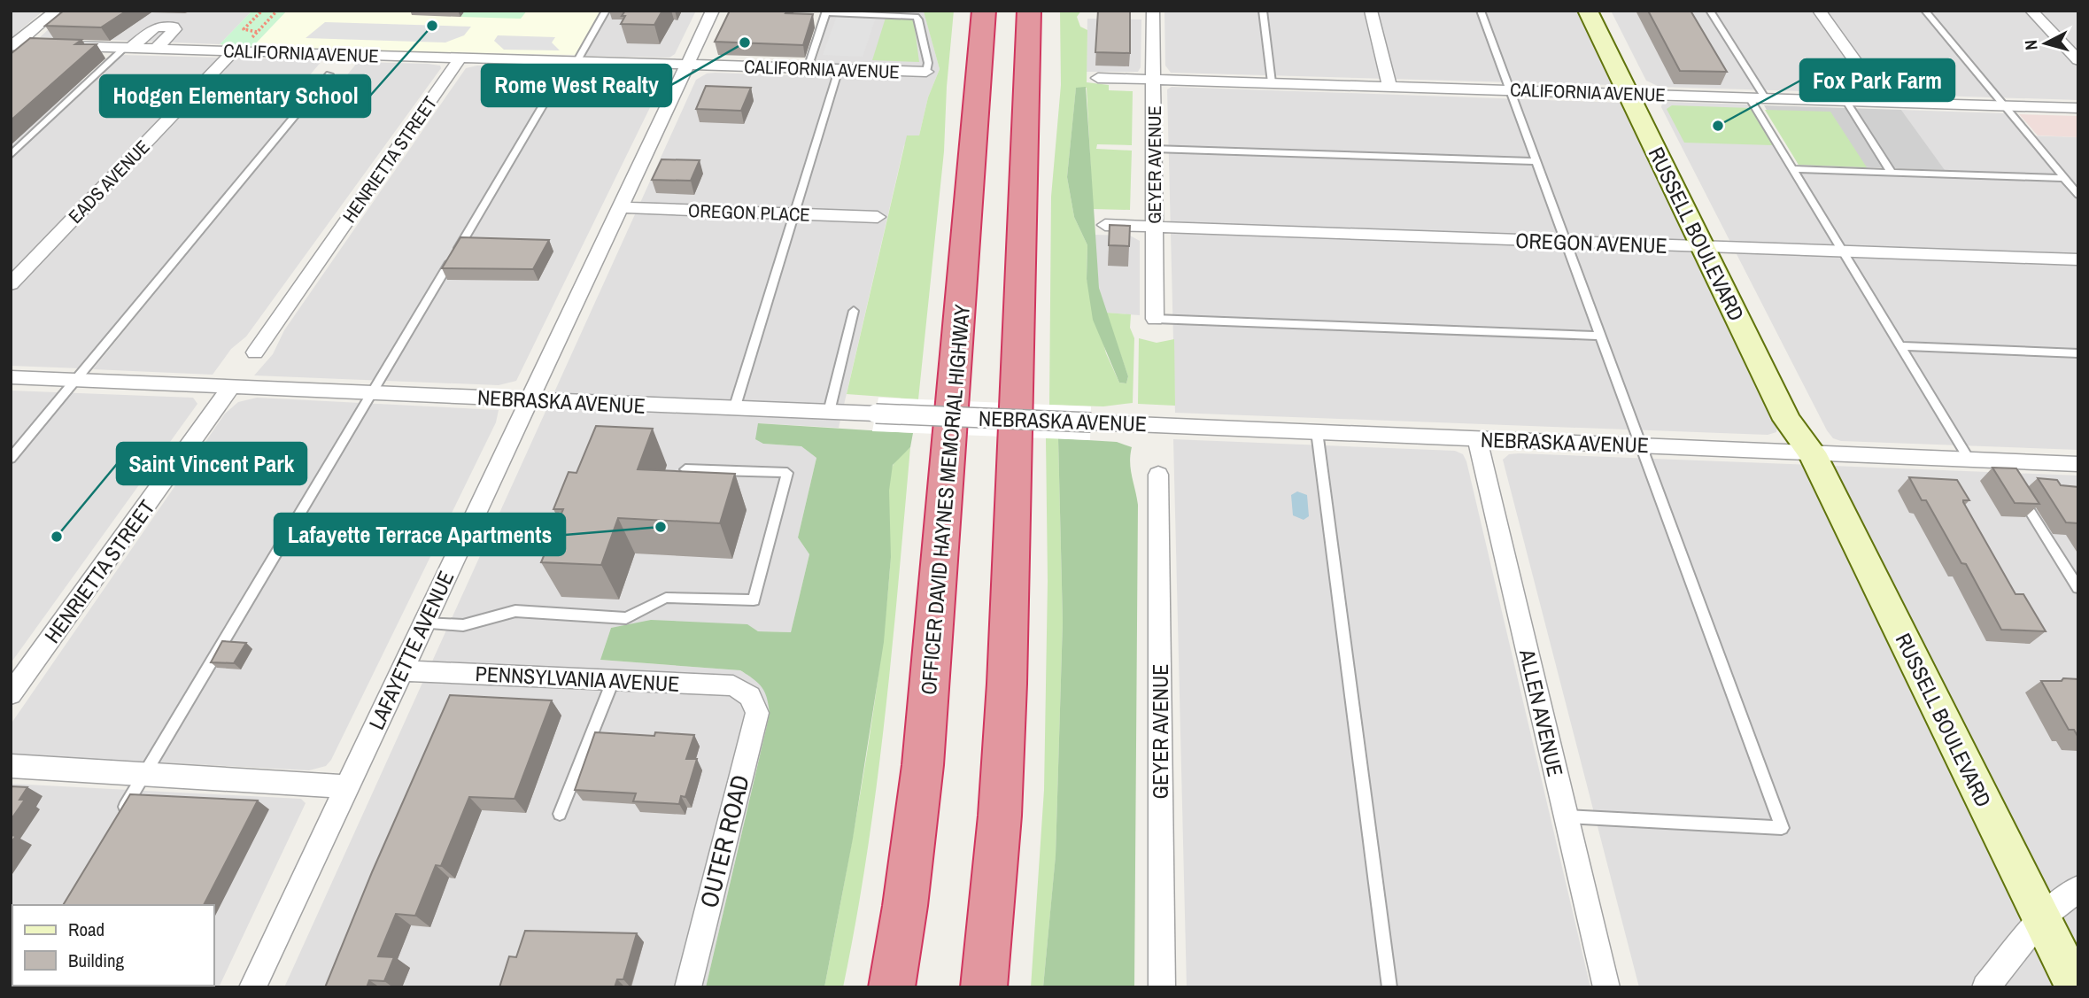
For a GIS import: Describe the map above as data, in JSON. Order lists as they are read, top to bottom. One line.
{"streets":{"highway":["OFFICER DAVID HAYNES MEMORIAL HIGHWAY"],"main road":["RUSSELL BOULEVARD"],"street":["CALIFORNIA AVENUE","HENRIETTA STREET","GEYER AVENUE","EADS AVENUE","OREGON PLACE","OREGON AVENUE","NEBRASKA AVENUE","LAFAYETTE AVENUE","PENNSYLVANIA AVENUE","ALLEN AVENUE","OUTER ROAD"]},"crossings":[["CALIFORNIA AVENUE","HENRIETTA STREET"],["CALIFORNIA AVENUE","GEYER AVENUE"],["CALIFORNIA AVENUE","EADS AVENUE"],["CALIFORNIA AVENUE","RUSSELL BOULEVARD"],["CALIFORNIA AVENUE","LAFAYETTE AVENUE"],["HENRIETTA STREET","NEBRASKA AVENUE"],["GEYER AVENUE","OREGON AVENUE"],["OREGON PLACE","LAFAYETTE AVENUE"],["RUSSELL BOULEVARD","OREGON AVENUE"],["RUSSELL BOULEVARD","NEBRASKA AVENUE"],["NEBRASKA AVENUE","LAFAYETTE AVENUE"],["NEBRASKA AVENUE","ALLEN AVENUE"],["LAFAYETTE AVENUE","PENNSYLVANIA AVENUE"],["PENNSYLVANIA AVENUE","OUTER ROAD"]],"places":["Hodgen Elementary School","Rome West Realty","Fox Park Farm","Lafayette Terrace Apartments","Saint Vincent Park"],"legend":["Road","Building"],"north":"left"}
